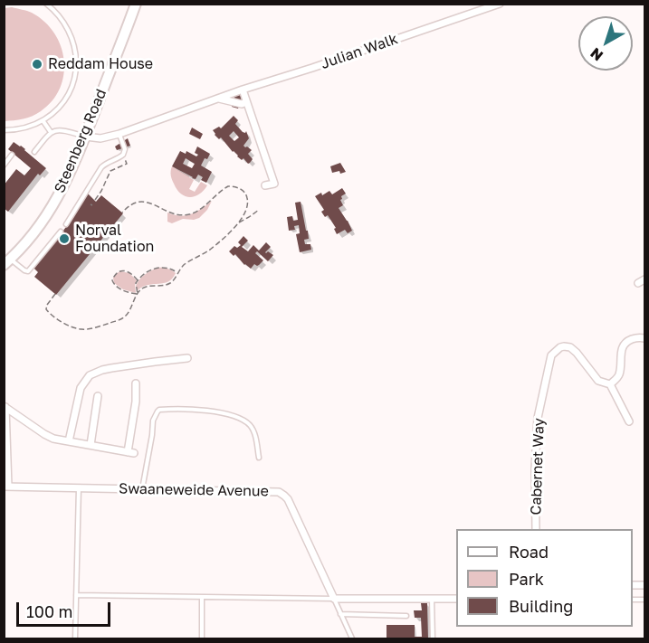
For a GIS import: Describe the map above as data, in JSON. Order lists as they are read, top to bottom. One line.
{"streets":{"main road":["Steenberg Road"],"street":["Julian Walk","Cabernet Way","Swaaneweide Avenue"]},"crossings":[["Julian Walk","Steenberg Road"]],"places":["Reddam House","Norval Foundation"],"legend":["Road","Park","Building"],"scale_bar":"100 m","north":"bottom left"}
